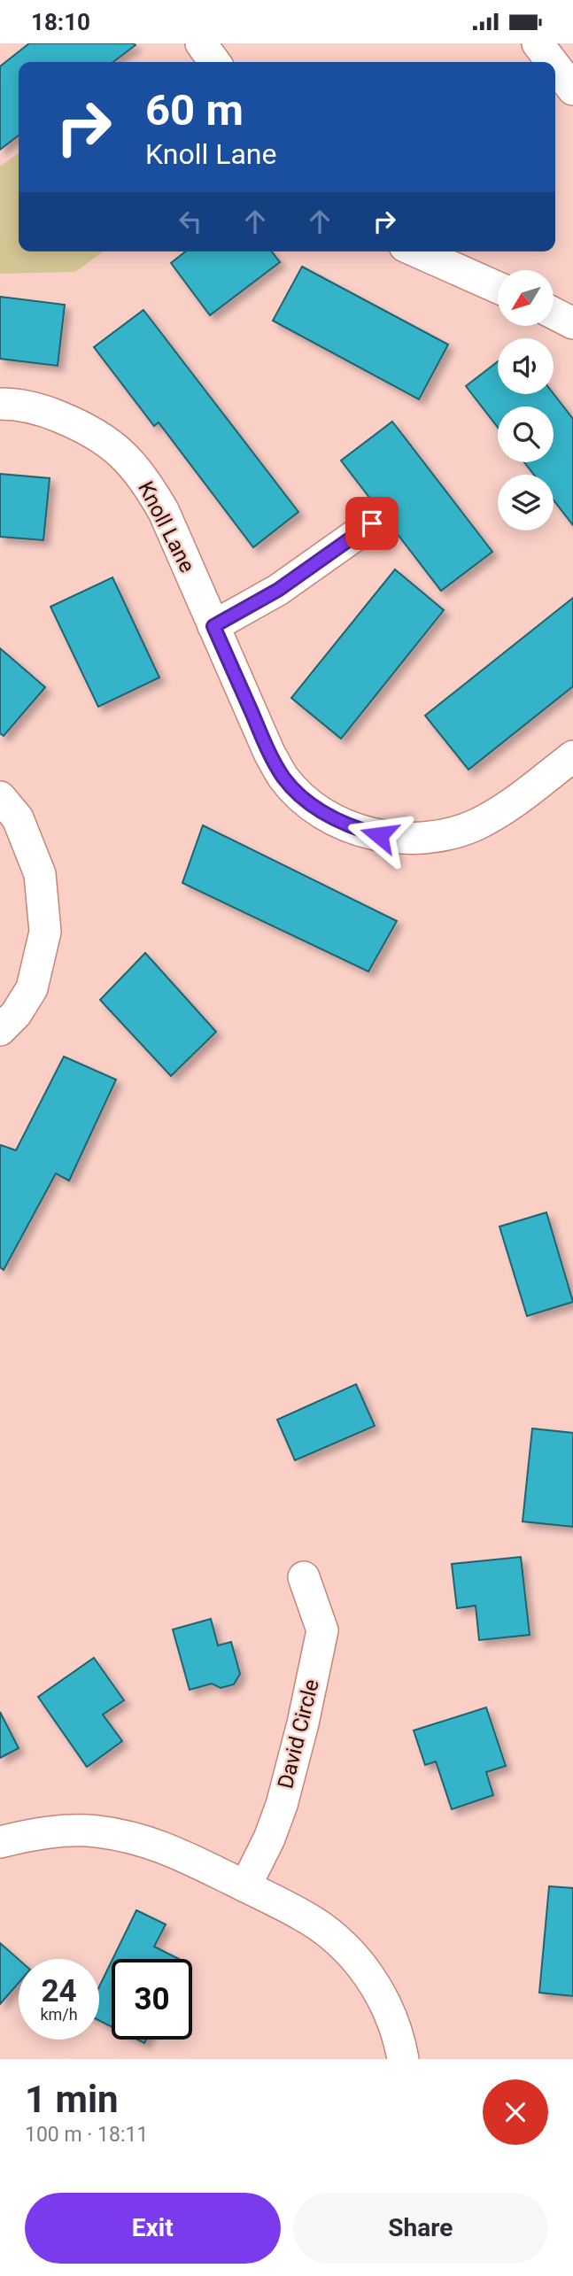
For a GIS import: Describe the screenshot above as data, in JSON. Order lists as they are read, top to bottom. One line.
{"streets":{"street":["Knoll Lane","David Circle"]},"north":"bottom left","page":{"status":"18:10","turn":["60 m","Knoll Lane"],"speed":"24 km/h","limit":"30","heading":["1 min","100 m · 18:11"],"buttons":["Exit","Share"]}}
